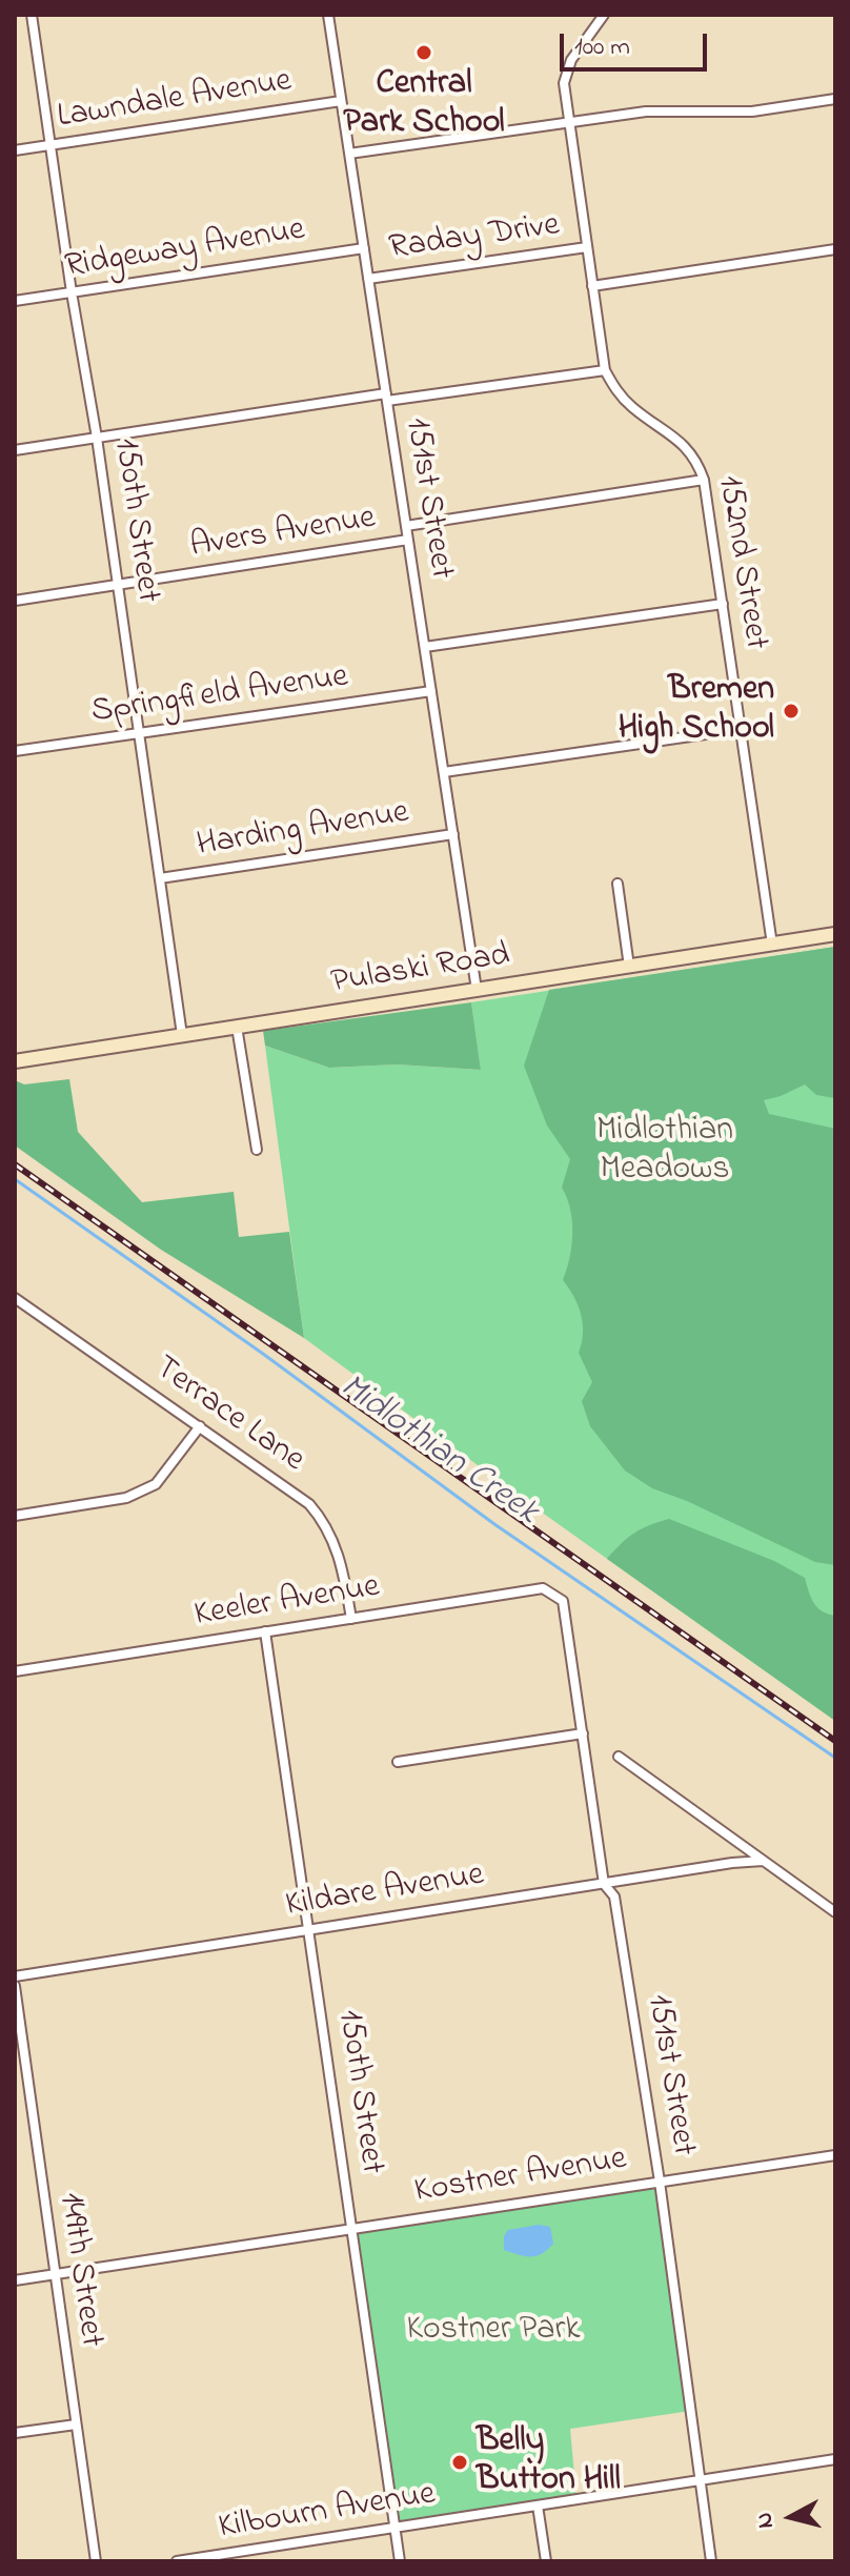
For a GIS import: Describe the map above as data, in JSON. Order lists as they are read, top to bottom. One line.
{"streets":{"main road":["Pulaski Road"],"street":["Lawndale Avenue","Raday Drive","Ridgeway Avenue","151st Street","150th Street","Avers Avenue","152nd Street","Springfield Avenue","Harding Avenue","Terrace Lane","Keeler Avenue","Kildare Avenue","Kostner Avenue","149th Street","Kilbourn Avenue"]},"crossings":[["Lawndale Avenue","151st Street"],["Lawndale Avenue","150th Street"],["Raday Drive","151st Street"],["Raday Drive","152nd Street"],["Ridgeway Avenue","151st Street"],["Ridgeway Avenue","150th Street"],["151st Street","Avers Avenue"],["151st Street","Springfield Avenue"],["151st Street","Harding Avenue"],["151st Street","Pulaski Road"],["151st Street","Keeler Avenue"],["151st Street","Kildare Avenue"],["151st Street","Kostner Avenue"],["151st Street","Kilbourn Avenue"],["150th Street","Avers Avenue"],["150th Street","Springfield Avenue"],["150th Street","Harding Avenue"],["150th Street","Pulaski Road"],["150th Street","Keeler Avenue"],["150th Street","Kildare Avenue"],["150th Street","Kostner Avenue"],["150th Street","Kilbourn Avenue"],["Avers Avenue","152nd Street"],["152nd Street","Harding Avenue"],["152nd Street","Pulaski Road"],["Terrace Lane","Keeler Avenue"],["Kostner Avenue","149th Street"]],"water":["Midlothian Creek"],"parks":["Midlothian Meadows","Kostner Park"],"places":["Central Park School","Bremen High School","Belly Button Hill"],"scale_bar":"100 m","north":"left"}
